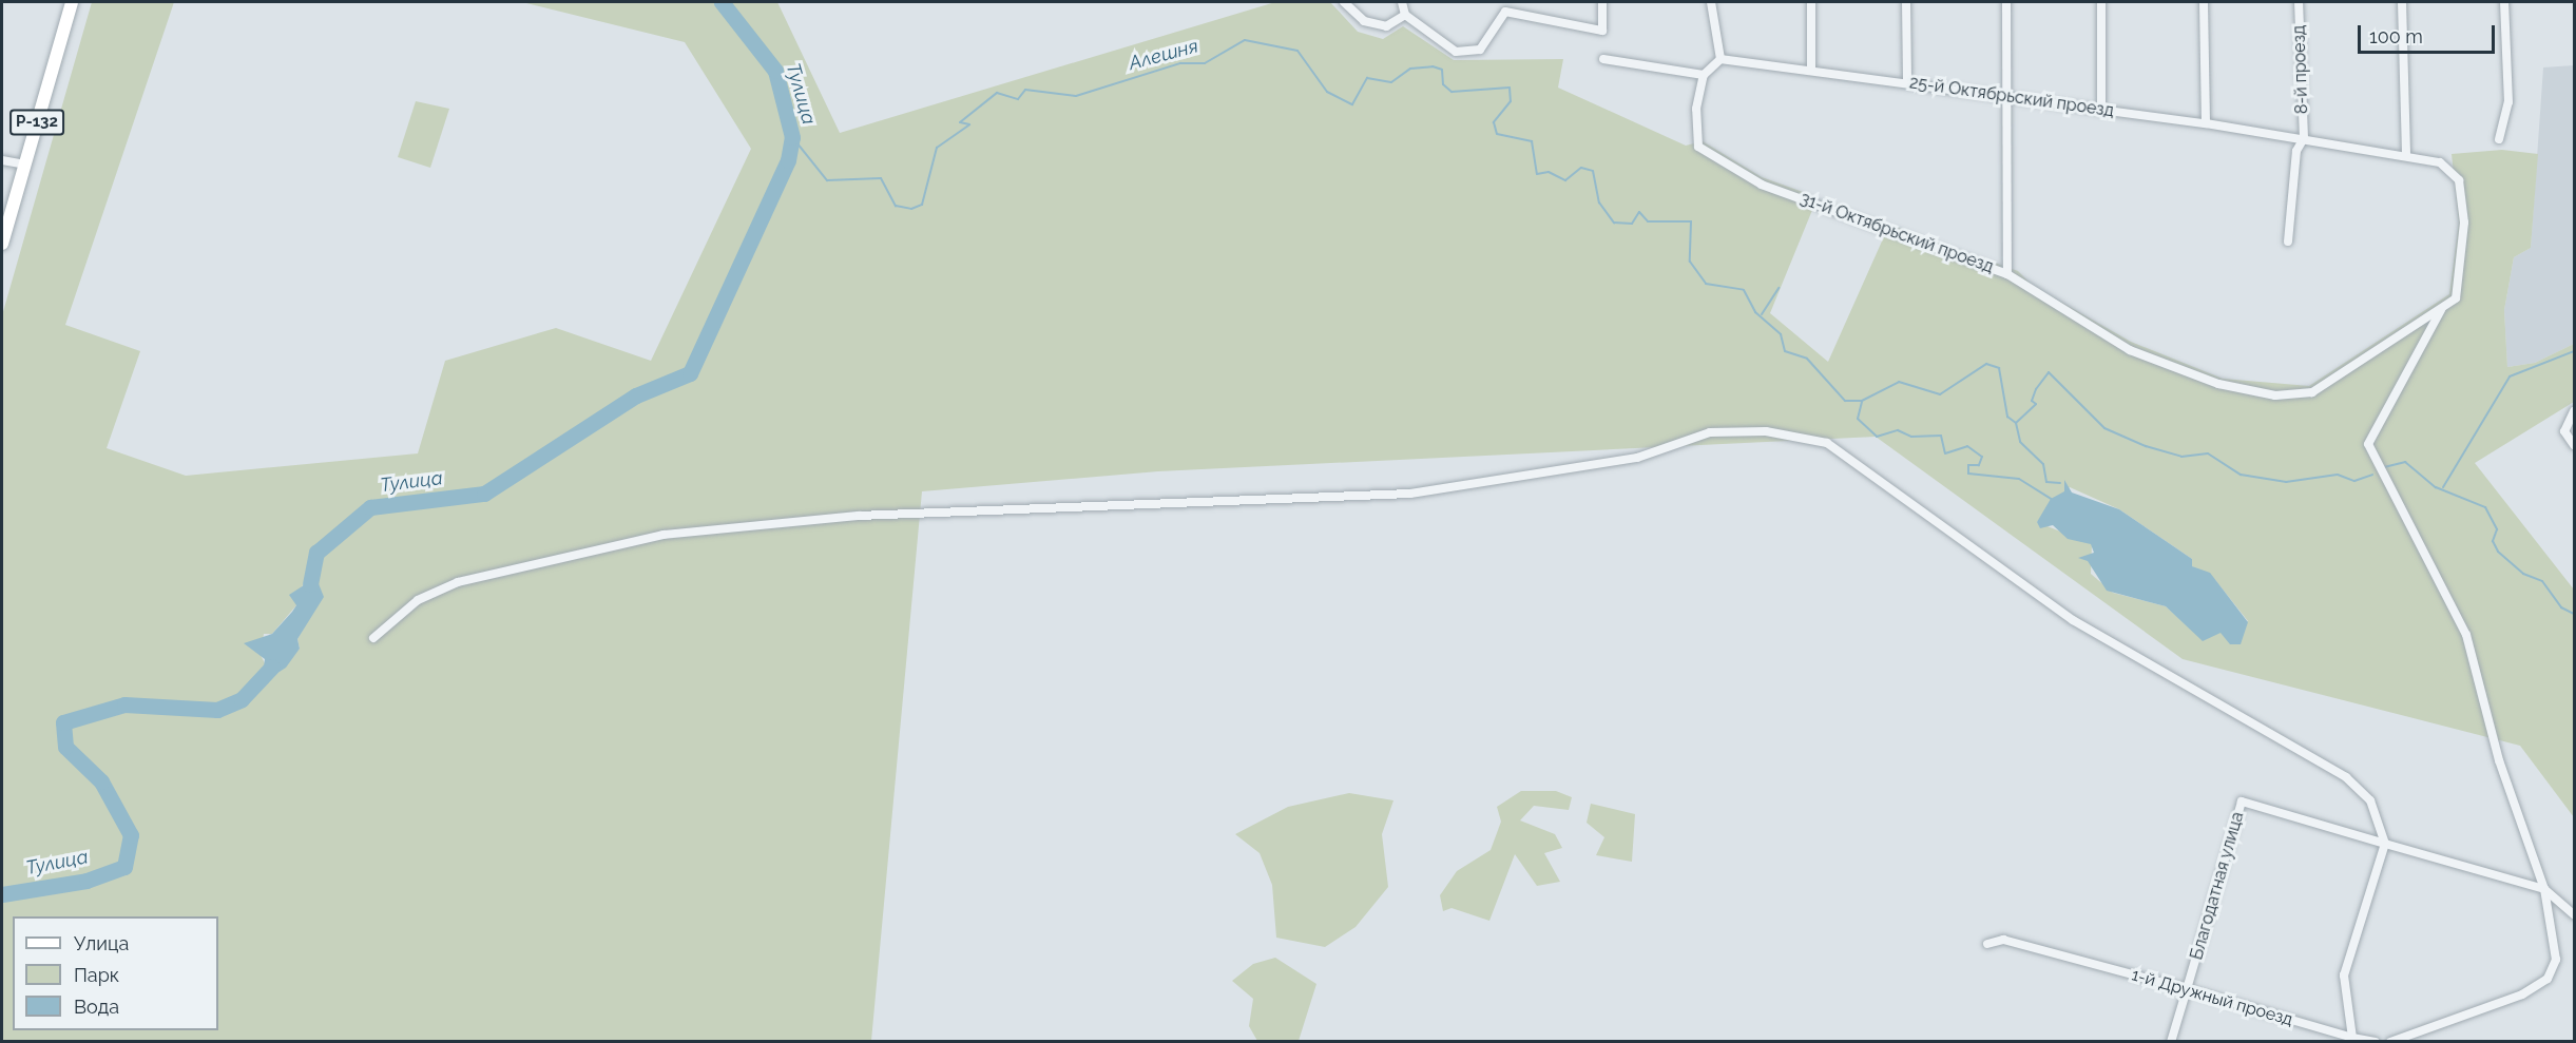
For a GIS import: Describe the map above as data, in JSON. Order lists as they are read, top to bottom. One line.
{"streets":{"main road":["Р-132"],"street":["8-й проезд","25-й Октябрьский проезд","31-й Октябрьский проезд","Благодатная улица","1-й Дружный проезд"]},"crossings":[["8-й проезд","25-й Октябрьский проезд"],["25-й Октябрьский проезд","31-й Октябрьский проезд"],["Благодатная улица","1-й Дружный проезд"]],"water":["Алешня","Тулица"],"legend":["Улица","Парк","Вода"],"scale_bar":"100 m"}
